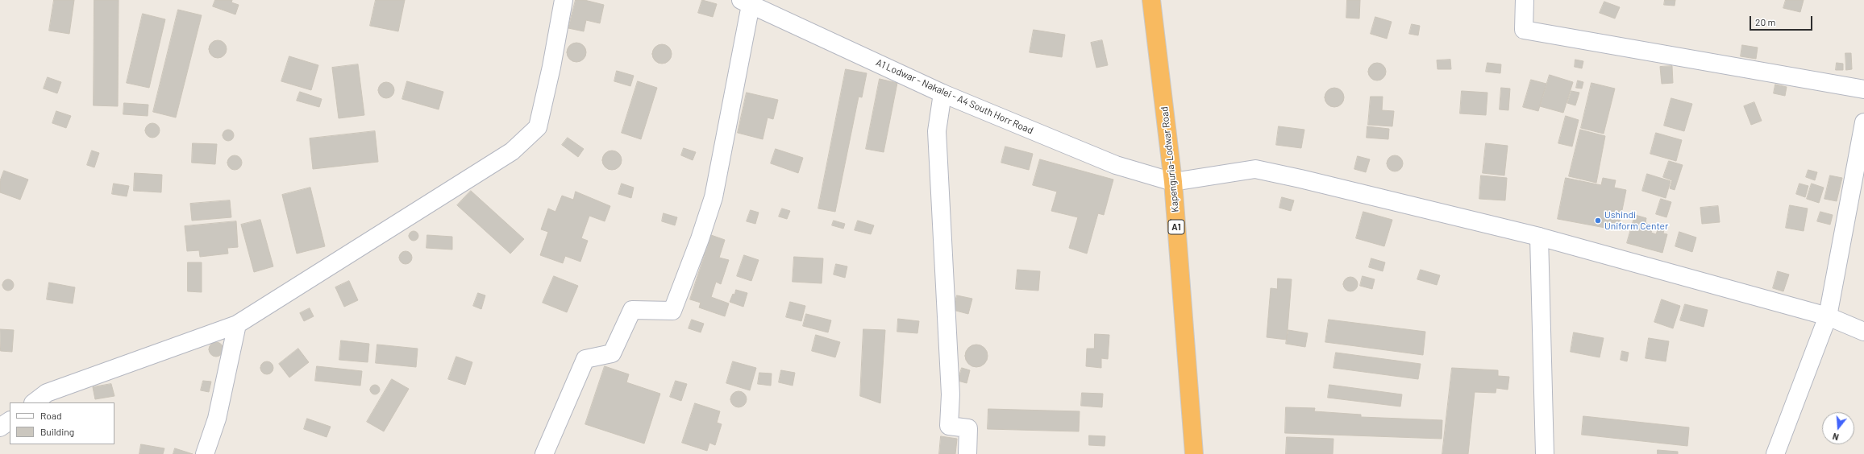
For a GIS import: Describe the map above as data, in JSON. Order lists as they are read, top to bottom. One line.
{"streets":{"highway":["Kapenguria-Lodwar Road","A1"],"street":["A1 Lodwar - Nakalei - A4 South Horr Road"]},"crossings":[["A1 Lodwar - Nakalei - A4 South Horr Road","Kapenguria-Lodwar Road"]],"places":["Ushindi Uniform Center"],"legend":["Road","Building"],"scale_bar":"20 m","north":"bottom"}
